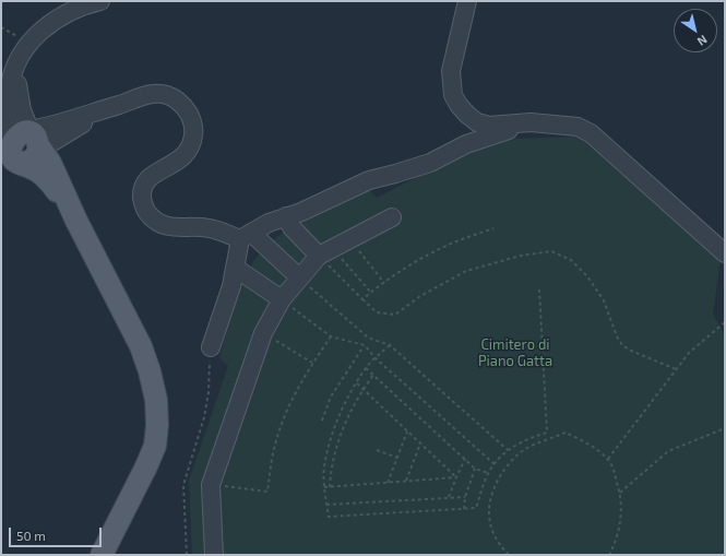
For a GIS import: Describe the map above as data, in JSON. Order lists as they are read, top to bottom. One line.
{"parks":["Cimitero di Piano Gatta"],"scale_bar":"50 m","north":"bottom right"}
